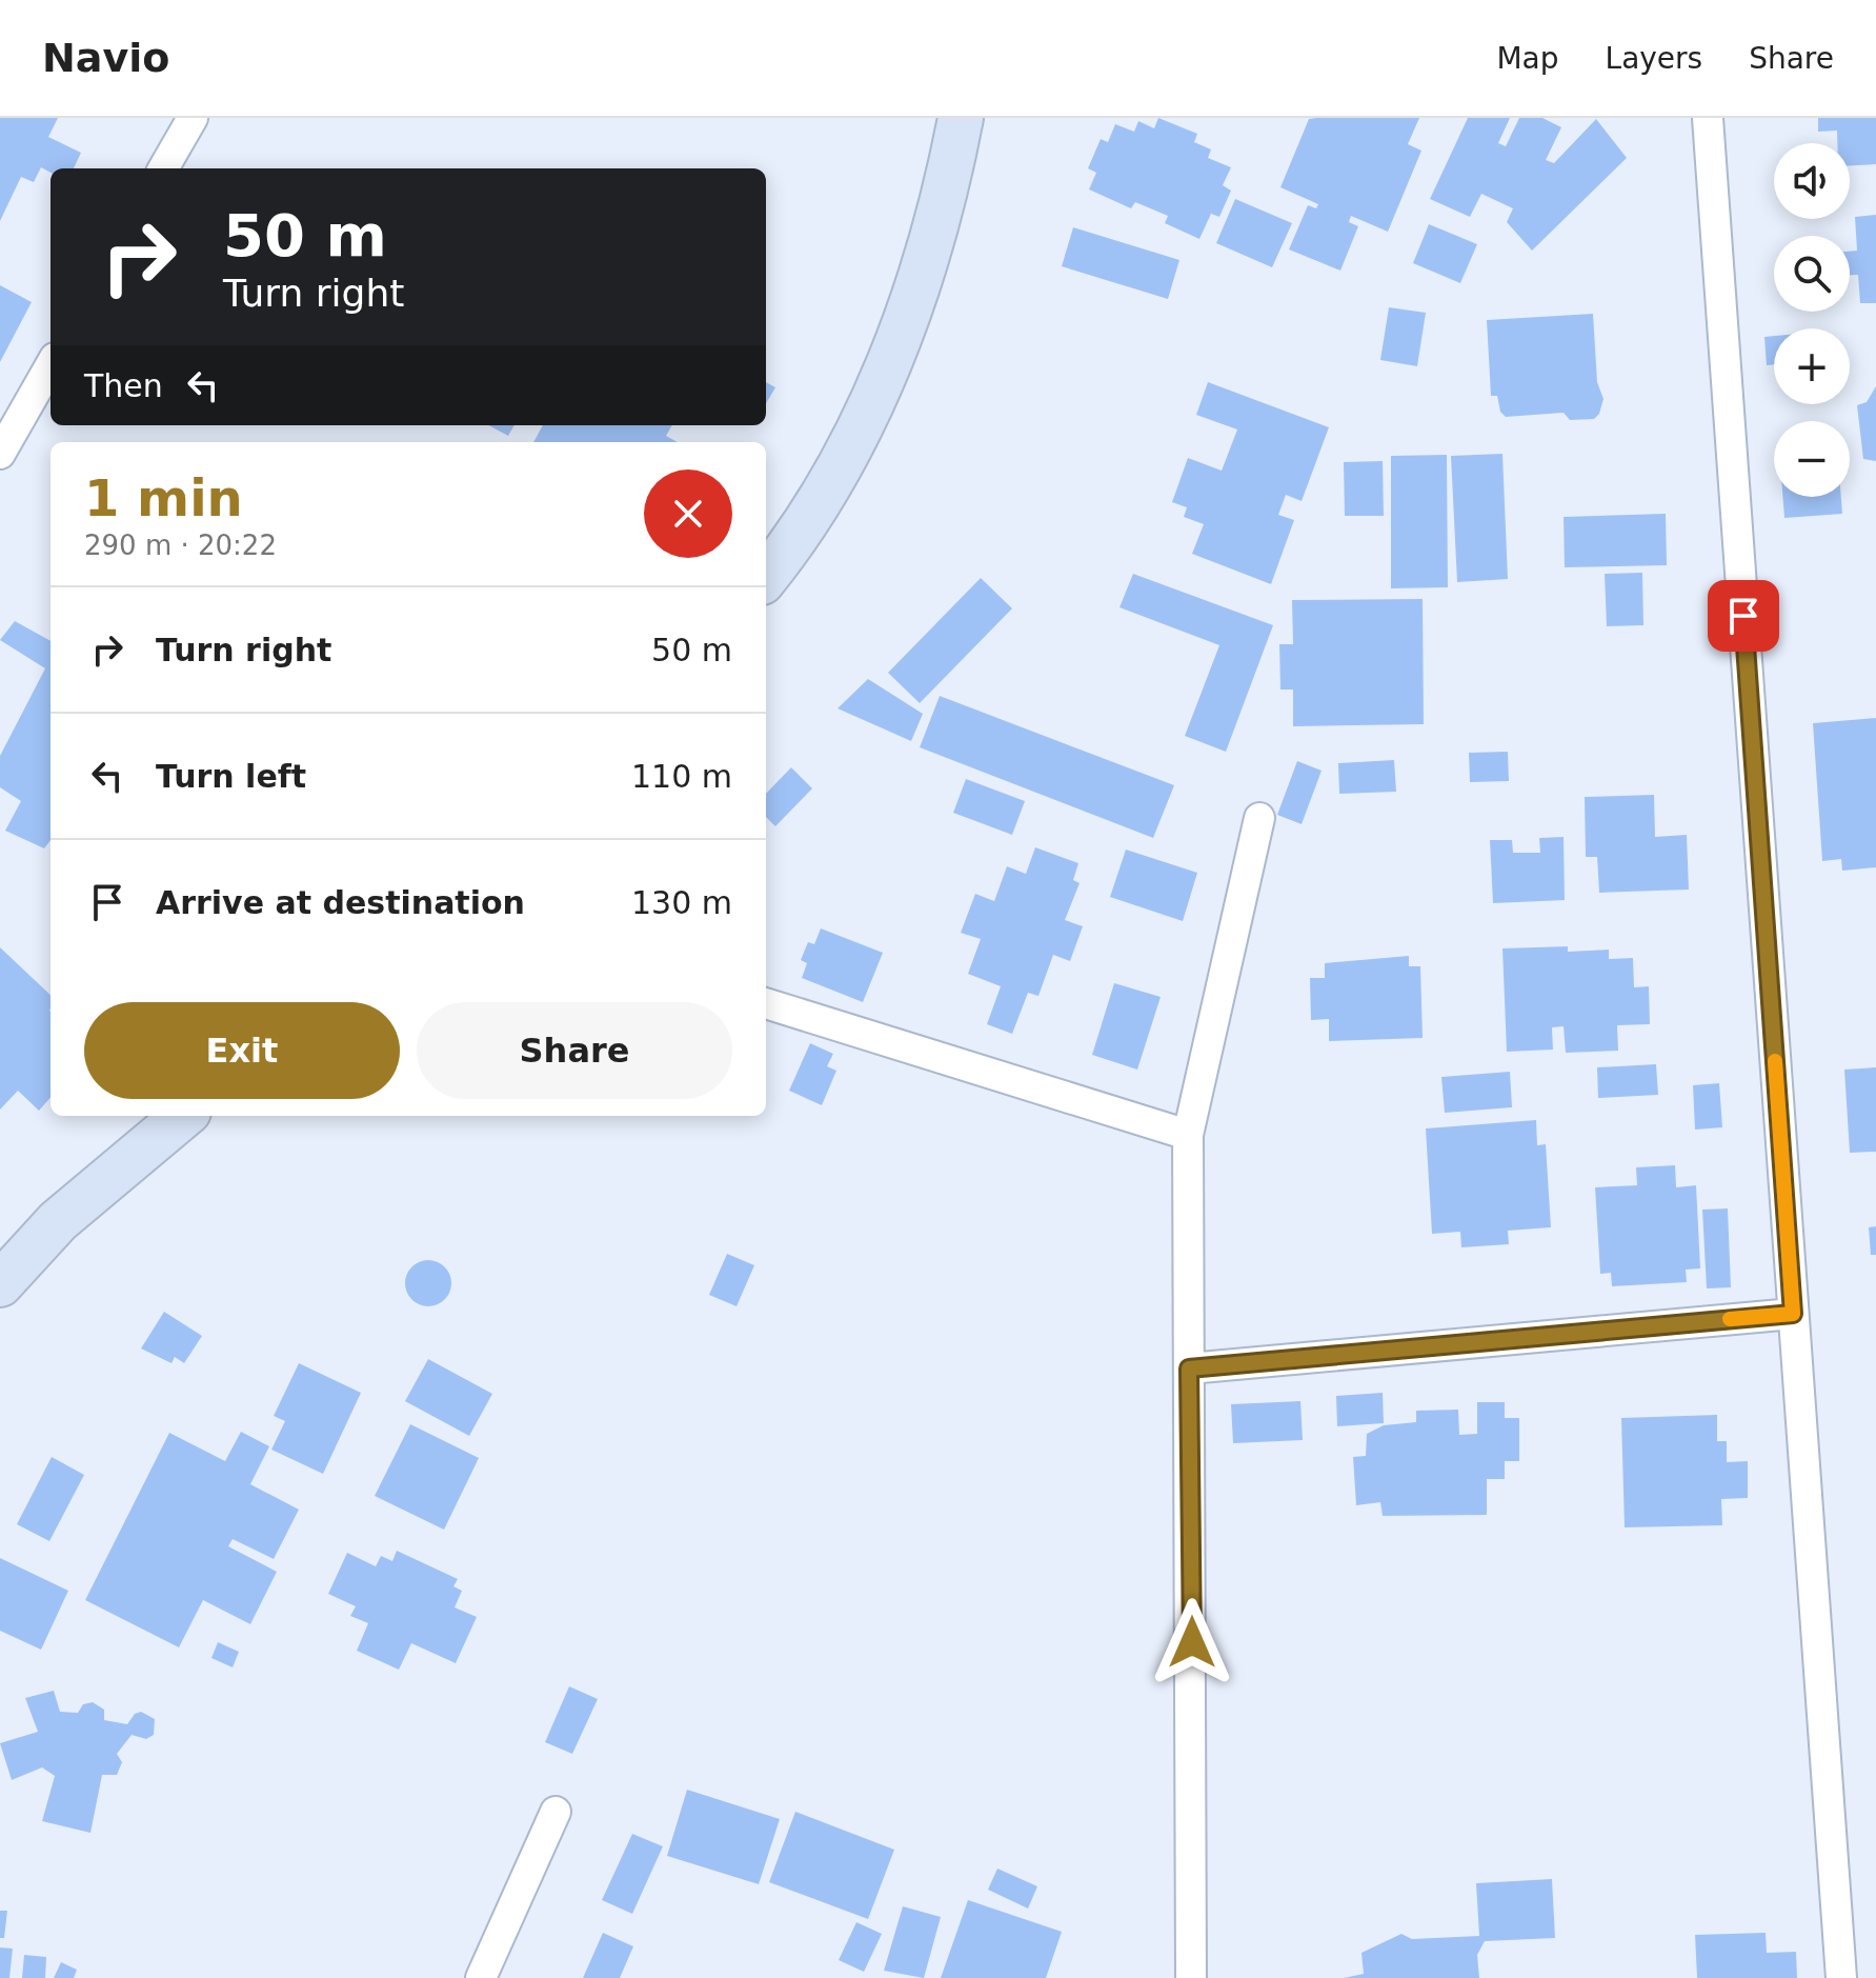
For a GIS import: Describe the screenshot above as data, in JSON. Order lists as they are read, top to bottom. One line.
{"page":{"header":"Navio","nav":["Map","Layers","Share"],"map_buttons":["+","−"],"turn":["50 m","Turn right"],"then":"Then","heading":["1 min","290 m · 20:22"],"list":[{"name":"Turn right","value":"50 m"},{"name":"Turn left","value":"110 m"},{"name":"Arrive at destination","value":"130 m"}],"buttons":["Exit","Share"]}}
